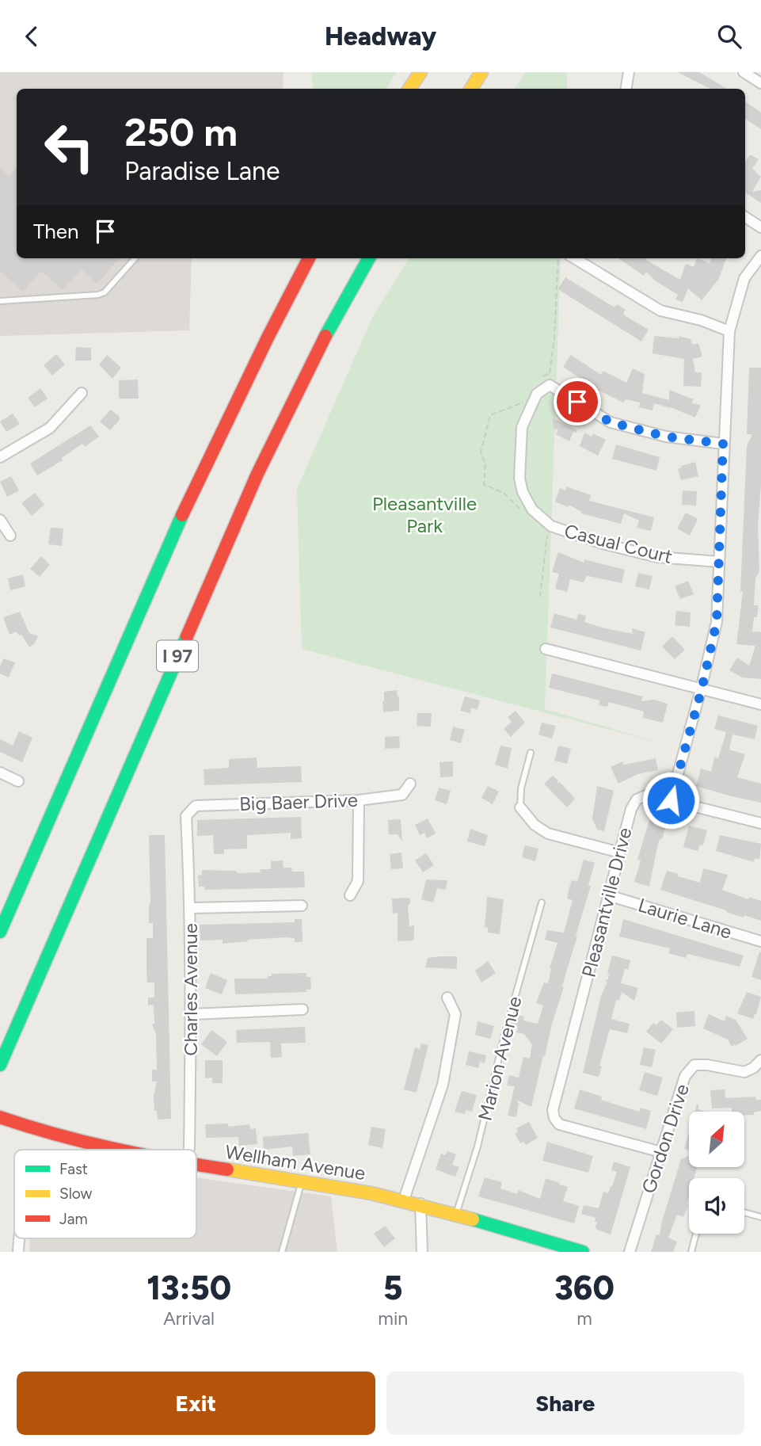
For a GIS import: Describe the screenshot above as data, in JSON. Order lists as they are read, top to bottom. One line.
{"streets":{"main road":["I 97","Wellham Avenue"],"street":["Casual Court","Big Baer Drive","Pleasantville Drive","Laurie Lane","Charles Avenue","Gordon Drive"],"lane":["Marion Avenue"]},"crossings":[["Big Baer Drive","Charles Avenue"],["Pleasantville Drive","Laurie Lane"],["Pleasantville Drive","Gordon Drive"],["Marion Avenue","Wellham Avenue"]],"parks":["Pleasantville Park"],"legend":["Fast","Slow","Jam"],"north":"top right","page":{"header":"Headway","turn":["250 m","Paradise Lane"],"then":"Then","eta":["13:50","Arrival","5","min","360","m"],"buttons":["Exit","Share"]}}
